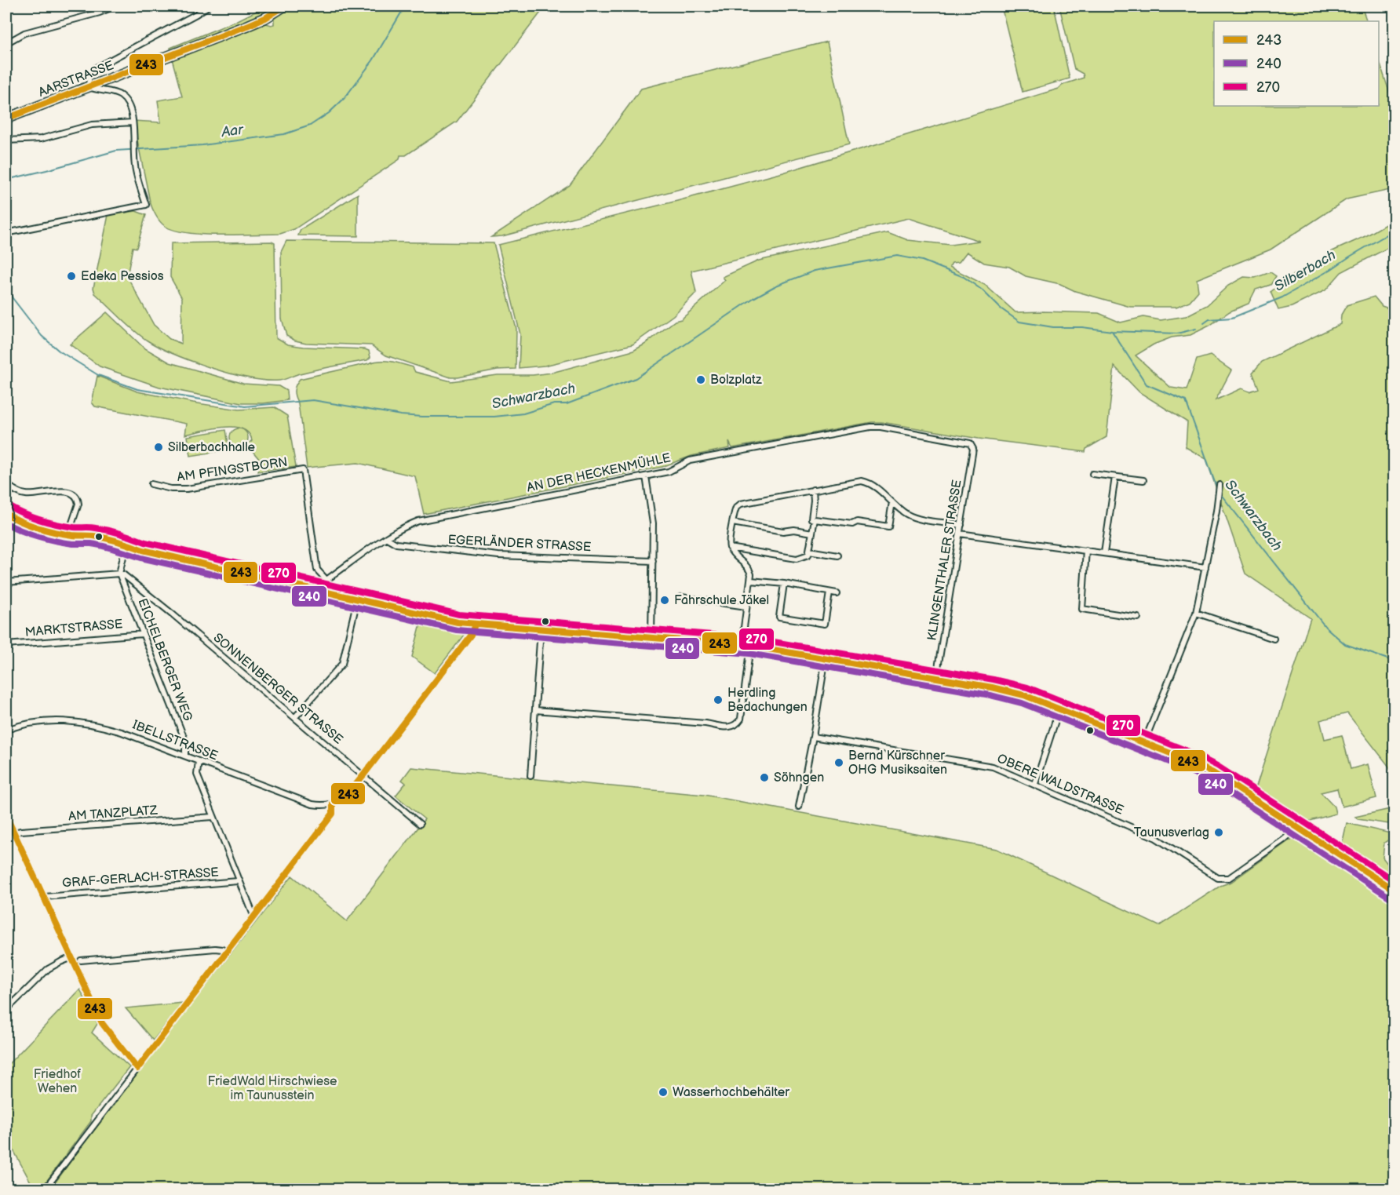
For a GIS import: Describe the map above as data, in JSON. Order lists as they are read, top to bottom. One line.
{"streets":{"main road":["AARSTRASSE"],"street":["AM PFINGSTBORN","AN DER HECKENMÜHLE","EGERLÄNDER STRASSE","KLINGENTHALER STRASSE","MARKTSTRASSE","EICHELBERGER WEG","SONNENBERGER STRASSE","IBELLSTRASSE","OBERE WALDSTRASSE","AM TANZPLATZ","GRAF-GERLACH-STRASSE"]},"crossings":[["AM PFINGSTBORN","AN DER HECKENMÜHLE"],["AN DER HECKENMÜHLE","EGERLÄNDER STRASSE"],["AN DER HECKENMÜHLE","KLINGENTHALER STRASSE"],["MARKTSTRASSE","EICHELBERGER WEG"],["EICHELBERGER WEG","SONNENBERGER STRASSE"],["EICHELBERGER WEG","IBELLSTRASSE"]],"water":["Aar","Silberbach","Schwarzbach"],"parks":["Friedhof Wehen","FriedWald Hirschwiese im Taunusstein"],"places":["Edeka Pessios","Bolzplatz","Silberbachhalle","Fahrschule Jäkel","Herdling Bedachungen","Bernd Kürschner OHG Musiksaiten","Söhngen","Taunusverlag","Wasserhochbehälter"],"lines":["transit line 243","transit line 270","transit line 240"],"legend":["243","240","270"]}
